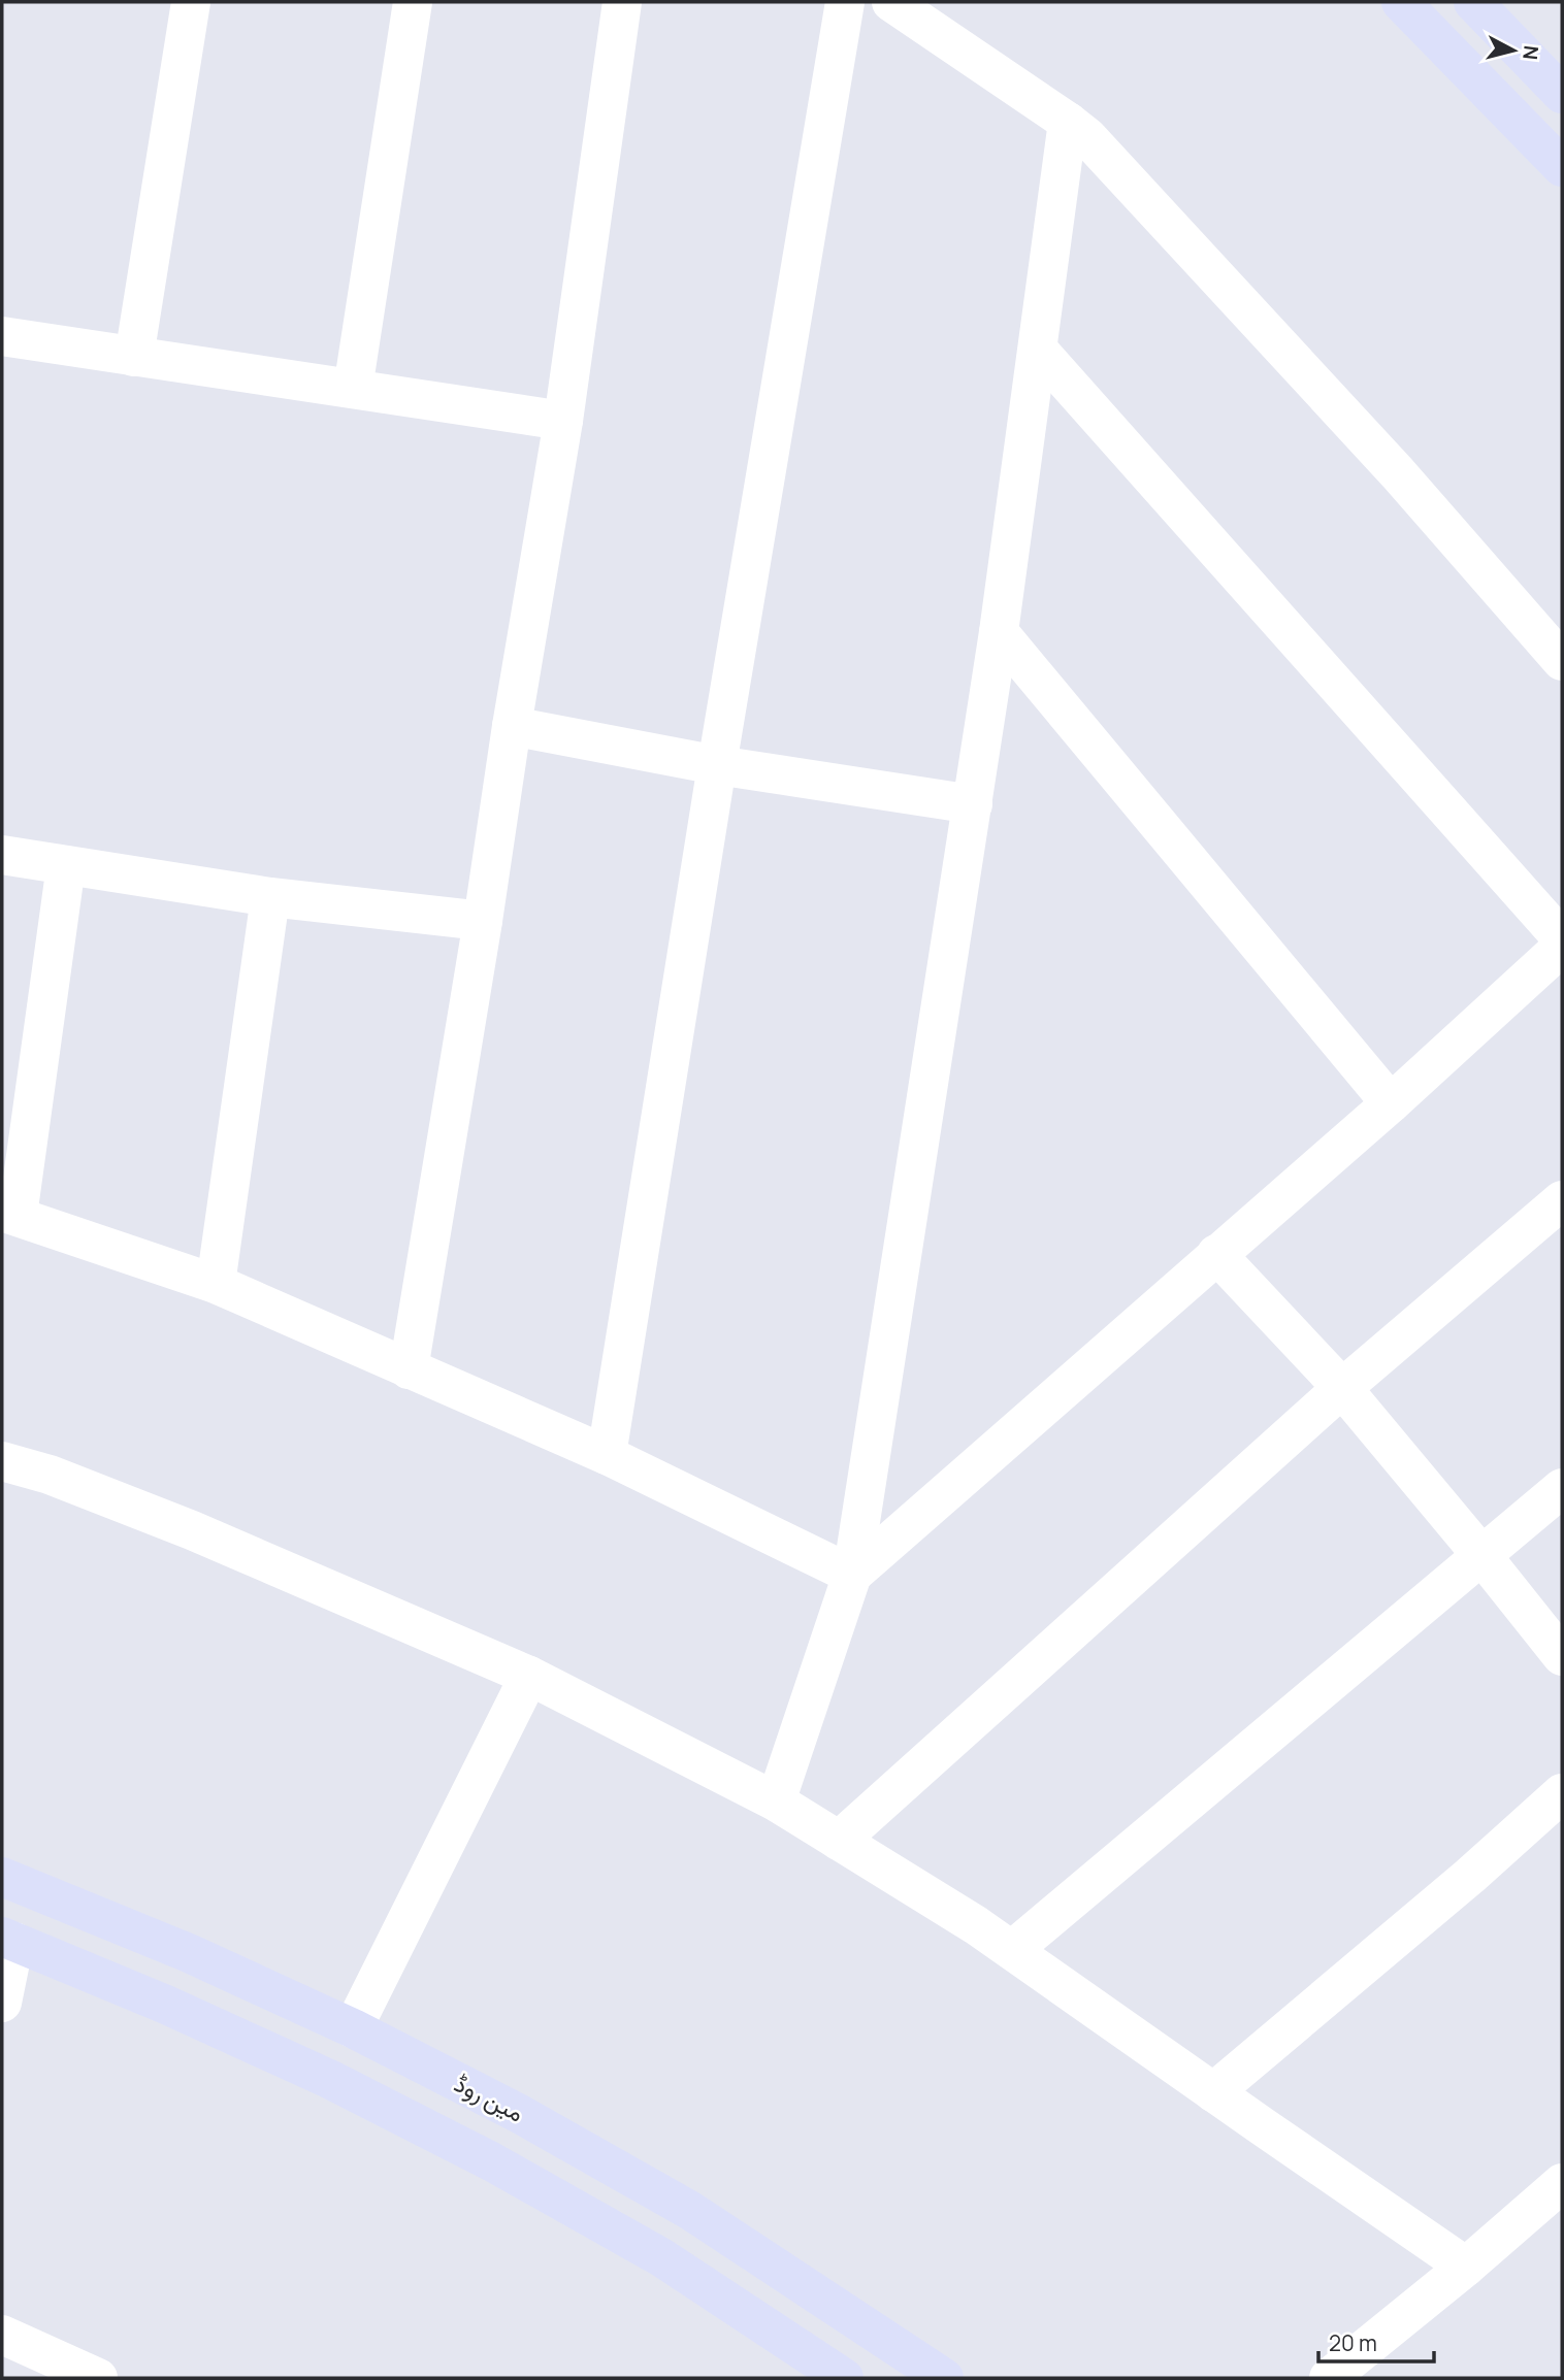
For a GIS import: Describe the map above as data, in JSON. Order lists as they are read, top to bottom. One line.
{"streets":{"main road":["مین روڈ"]},"scale_bar":"20 m","north":"right"}
